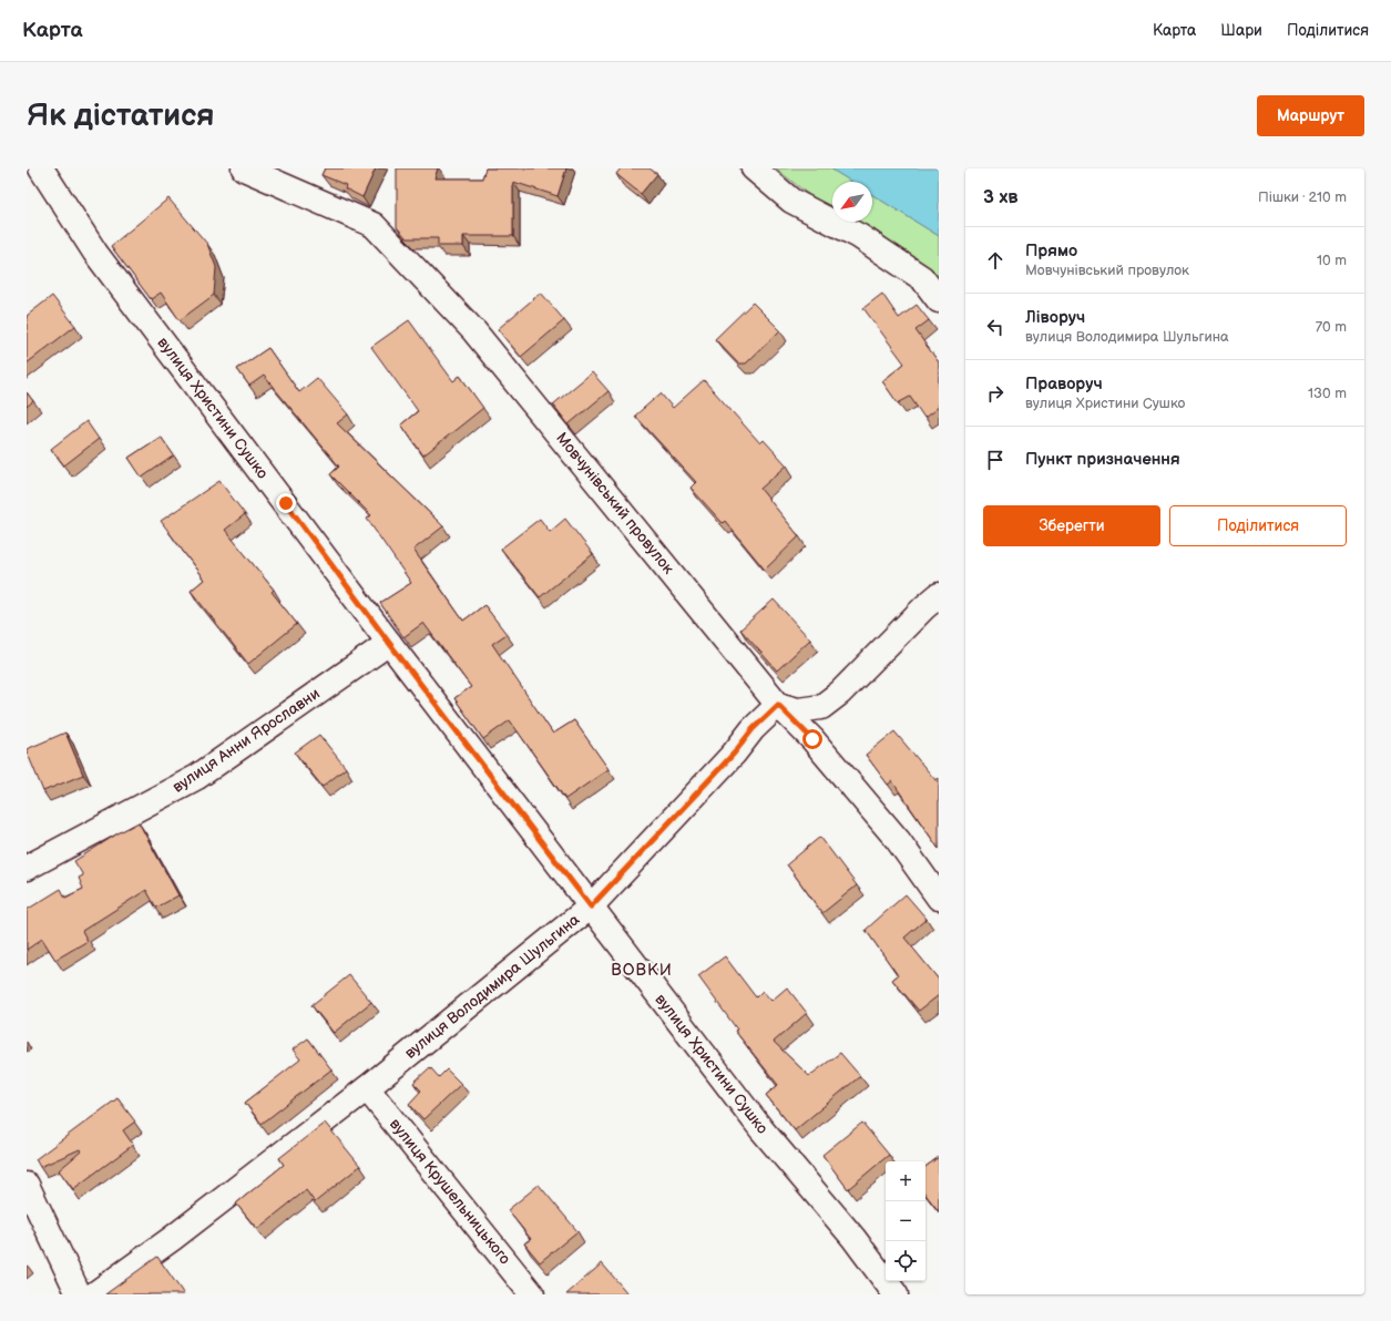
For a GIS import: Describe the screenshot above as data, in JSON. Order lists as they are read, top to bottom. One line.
{"streets":{"street":["вулиця Христини Сушко","Мовчунівський провулок","вулиця Анни Ярославни","вулиця Володимира Шульгина","вулиця Крушельницького"]},"crossings":[["вулиця Христини Сушко","вулиця Анни Ярославни"],["вулиця Христини Сушко","вулиця Володимира Шульгина"],["Мовчунівський провулок","вулиця Володимира Шульгина"],["вулиця Володимира Шульгина","вулиця Крушельницького"]],"districts":["ВОВКИ"],"north":"bottom left","page":{"header":"Карта","nav":["Карта","Шари","Поділитися"],"buttons":["Маршрут",["Зберегти","Поділитися"]],"title":"Як дістатися","heading":["3 хв","Пішки · 210 m"],"list":[["Прямо","Мовчунівський провулок","10 m"],["Ліворуч","вулиця Володимира Шульгина","70 m"],["Праворуч","вулиця Христини Сушко","130 m"],"Пункт призначення"],"map_buttons":["+","−"]}}
